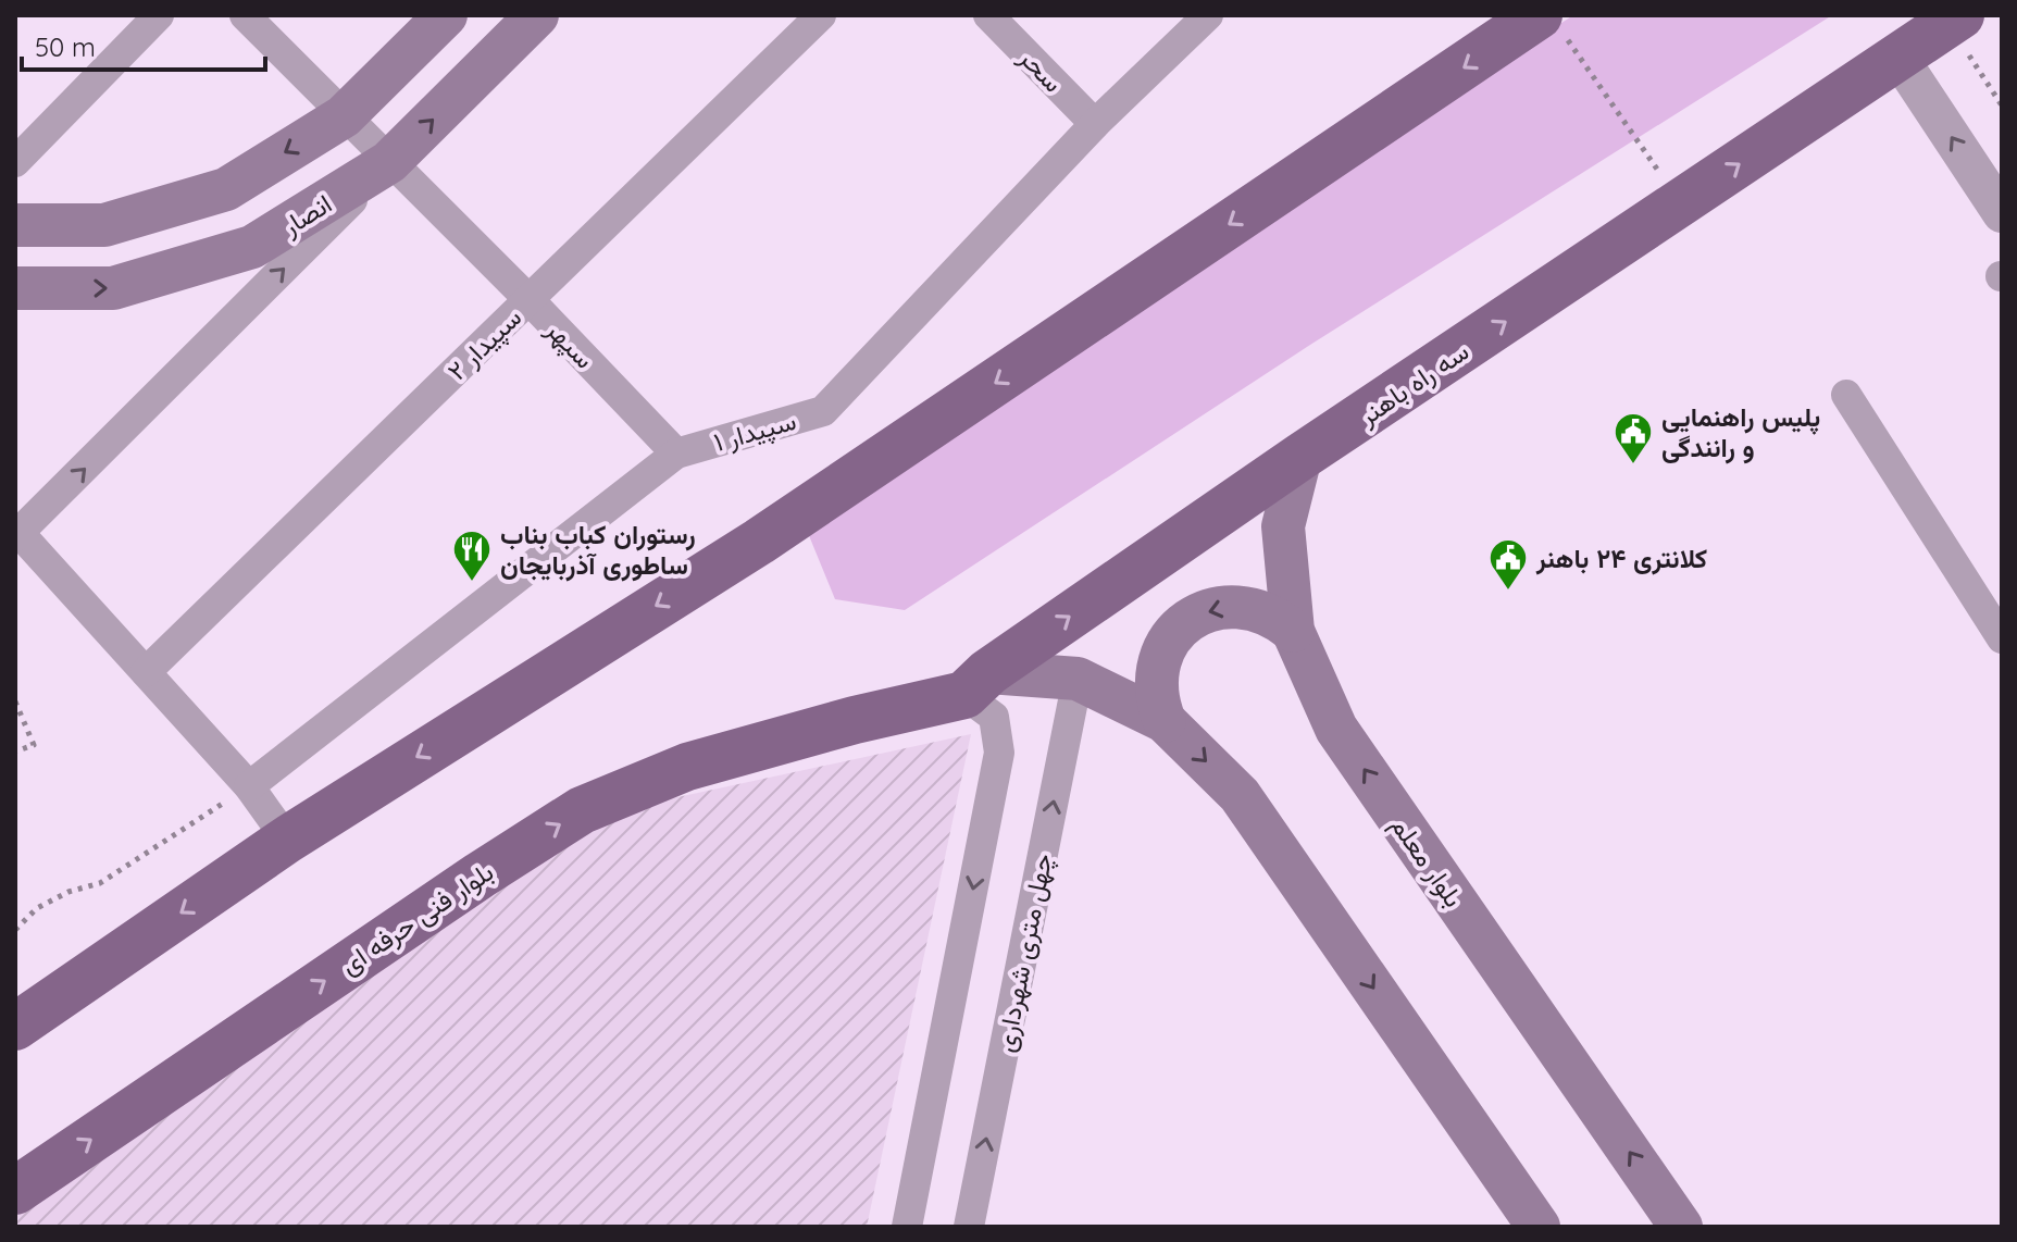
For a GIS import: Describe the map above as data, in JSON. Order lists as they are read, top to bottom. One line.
{"streets":{"main road":["انصار","سه راه باهنر","بلوار معلم","بلوار فنی حرفه ای"],"street":["سحر","سپیدار ۲","سپهر","سپیدار ۱","چهل متری شهرداری"]},"crossings":[["سحر","سپیدار ۱"],["انصار","سپهر"],["سپیدار ۲","سپهر"],["سپهر","سپیدار ۱"],["سه راه باهنر","بلوار معلم"],["سه راه باهنر","بلوار فنی حرفه ای"]],"places":{"public building":["پلیس راهنمایی و رانندگی","کلانتری ۲۴ باهنر"],"restaurant":["رستوران کباب بناب ساطوری آذربایجان"]},"scale_bar":"50 m"}
